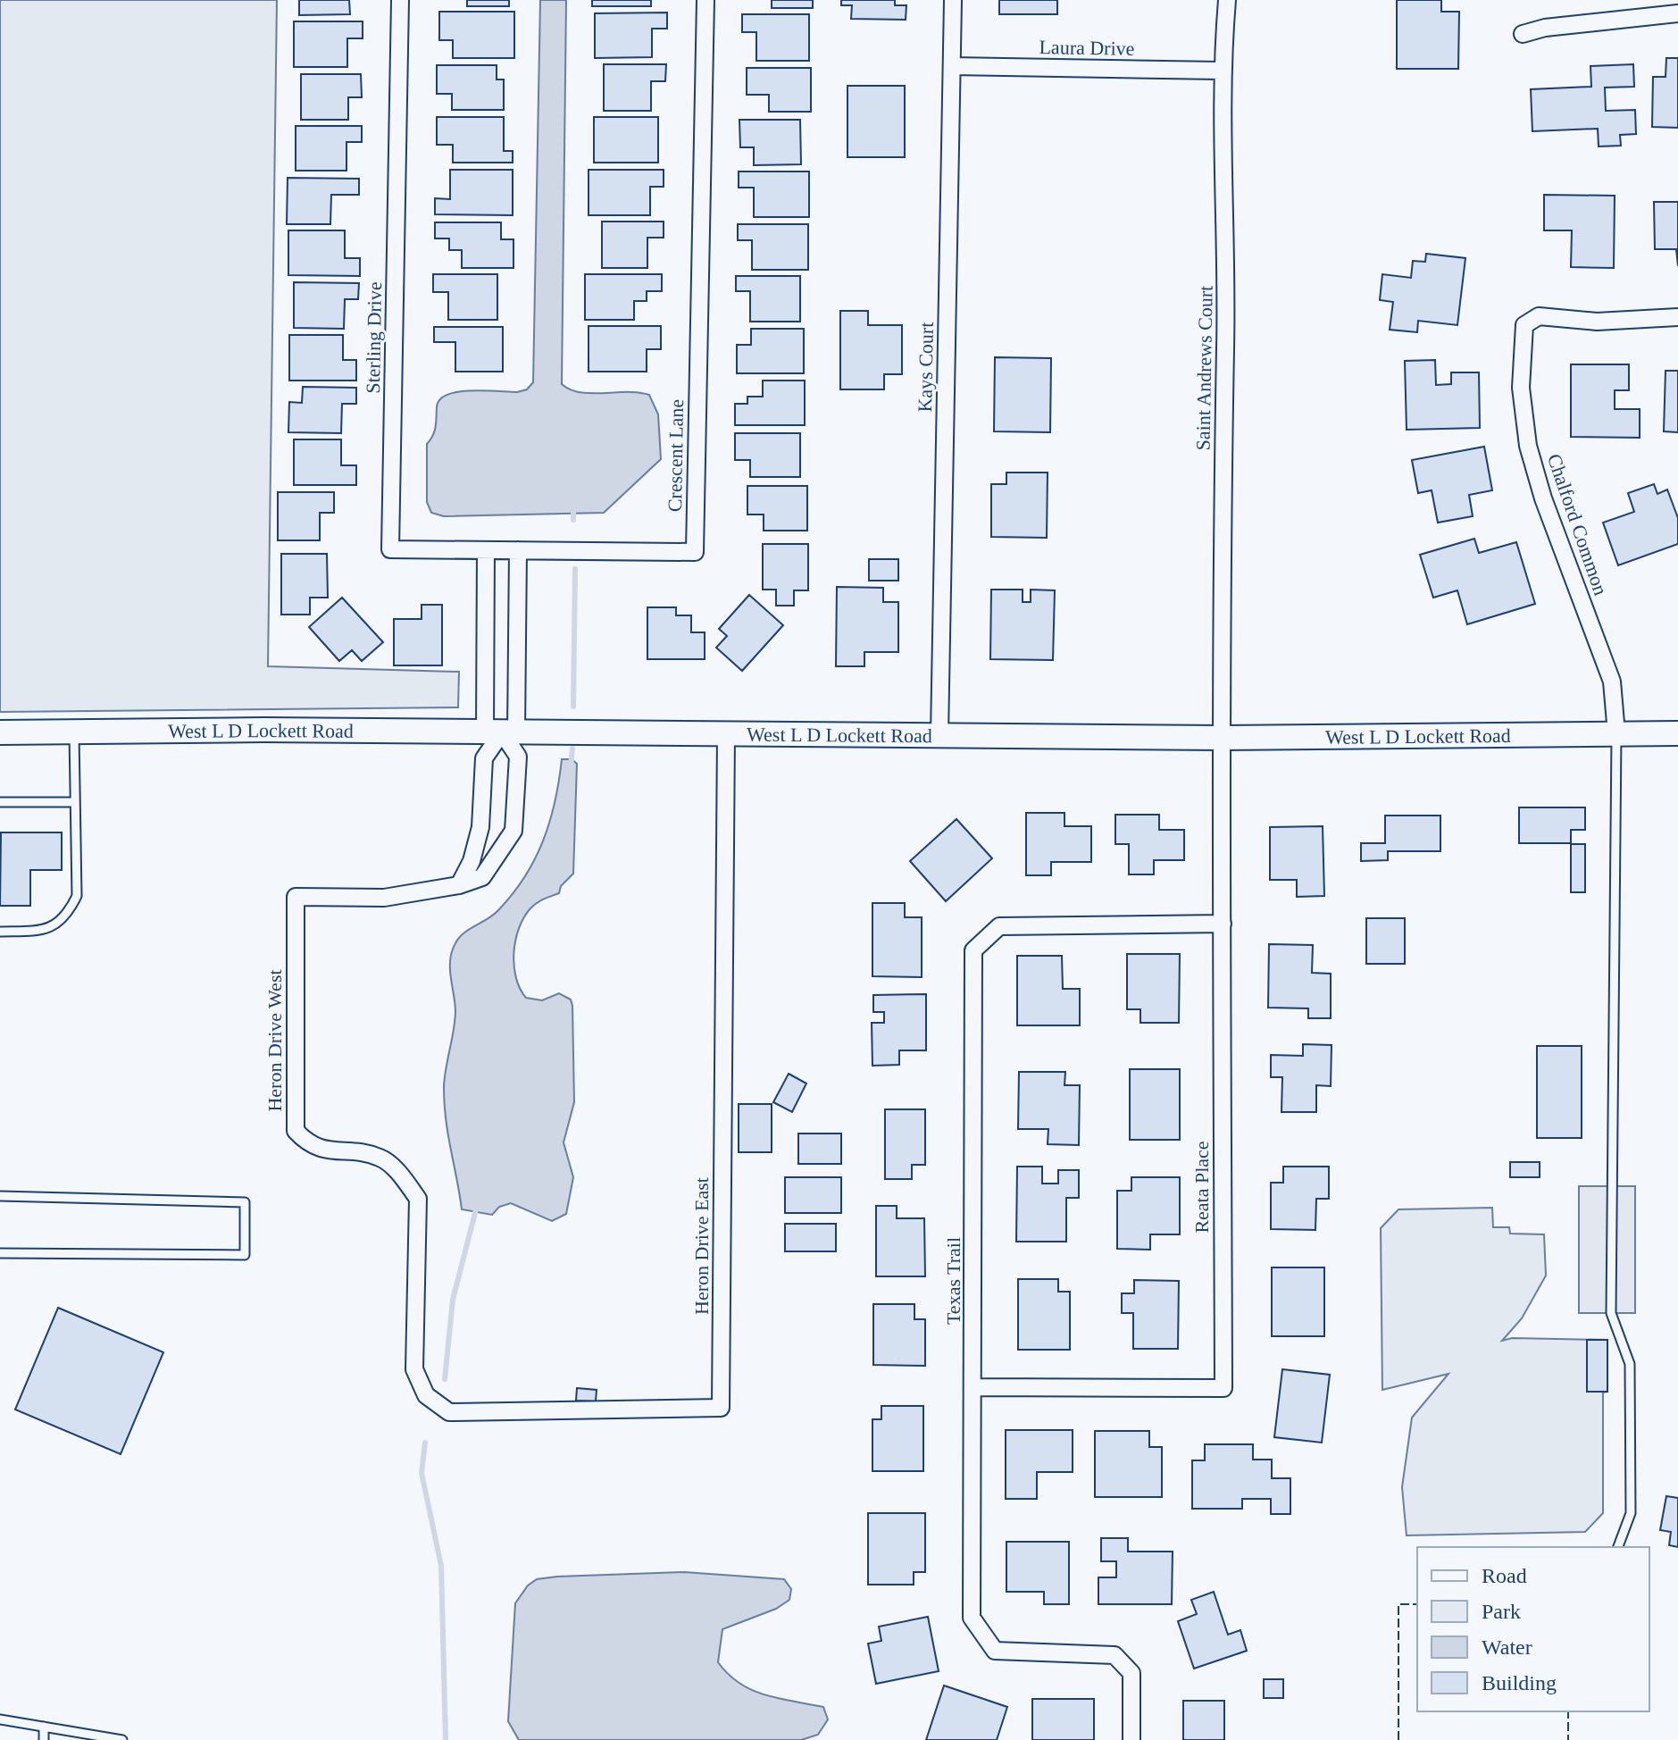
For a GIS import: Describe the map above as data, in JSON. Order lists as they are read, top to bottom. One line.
{"streets":{"main road":["West L D Lockett Road"],"street":["Laura Drive","Sterling Drive","Kays Court","Saint Andrews Court","Crescent Lane","Chalford Common","Heron Drive West","Reata Place","Heron Drive East","Texas Trail"]},"crossings":[["Laura Drive","Kays Court"],["Laura Drive","Saint Andrews Court"],["Sterling Drive","Crescent Lane"],["Kays Court","West L D Lockett Road"],["Saint Andrews Court","West L D Lockett Road"],["Saint Andrews Court","Reata Place"],["Chalford Common","West L D Lockett Road"],["West L D Lockett Road","Heron Drive West"],["West L D Lockett Road","Reata Place"],["West L D Lockett Road","Heron Drive East"],["Heron Drive West","Heron Drive East"],["Reata Place","Texas Trail"]],"legend":["Road","Park","Water","Building"]}
